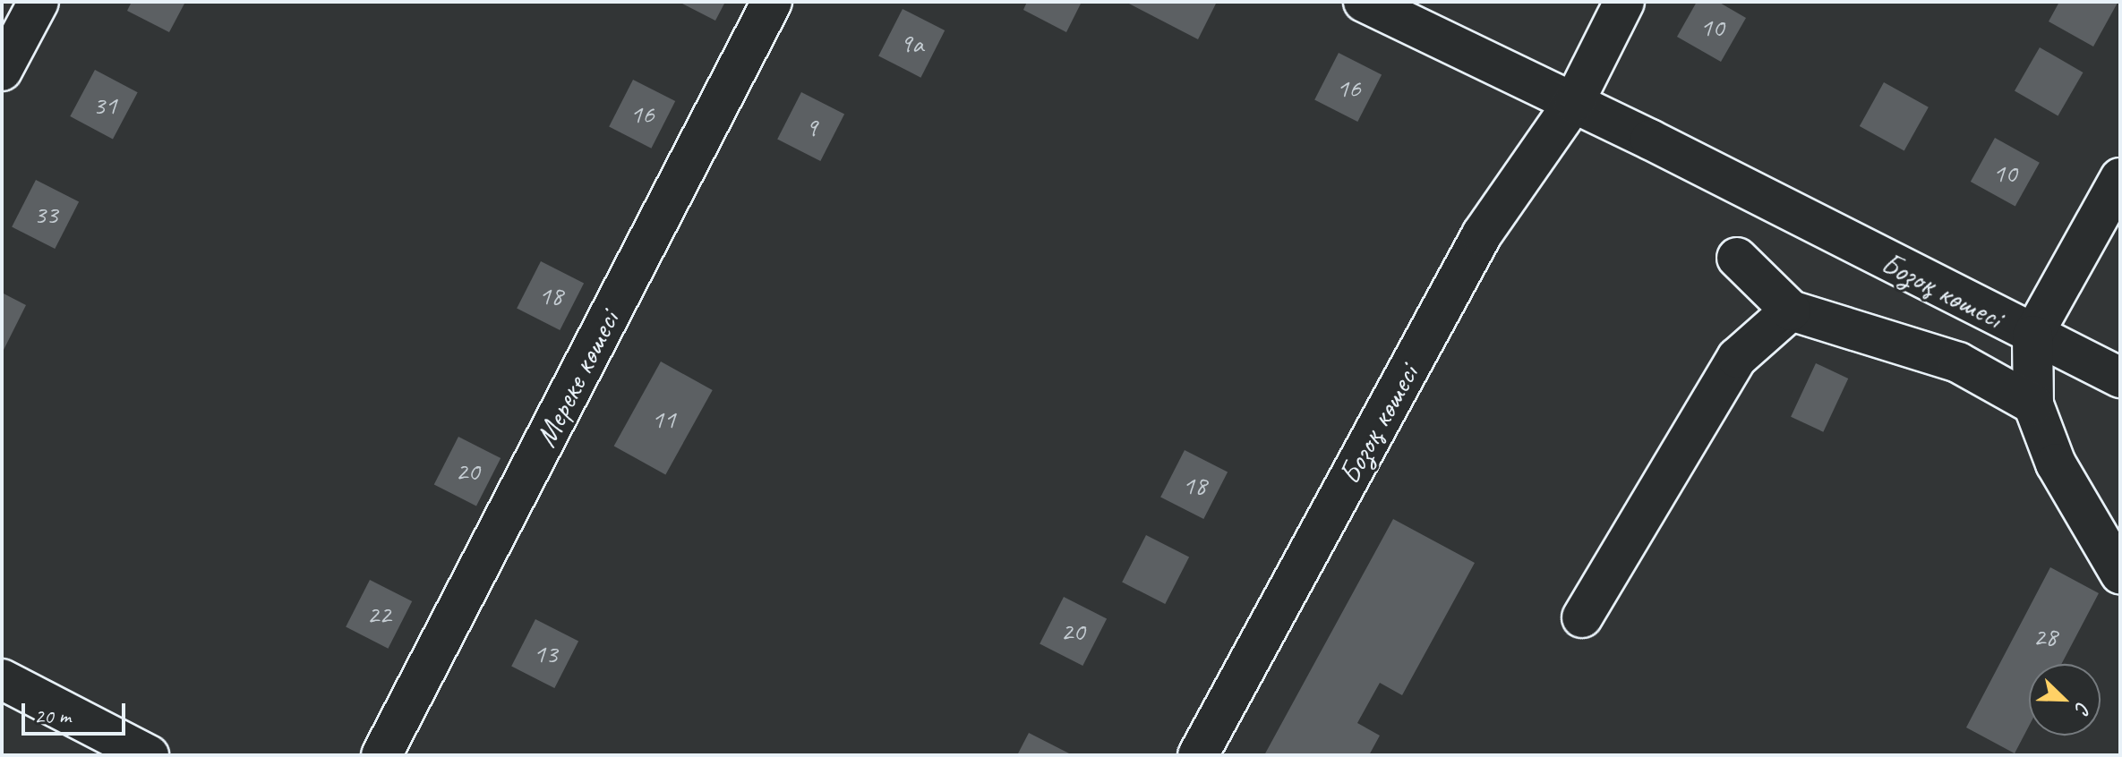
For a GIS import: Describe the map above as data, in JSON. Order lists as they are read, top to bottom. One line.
{"streets":{"street":["Бозоқ көшесі","Мереке көшесі"]},"house_numbers":["10","9а","16","31","16","9","10","33","18","11","20","18","22","20","28","13"],"scale_bar":"20 m","north":"bottom right"}
